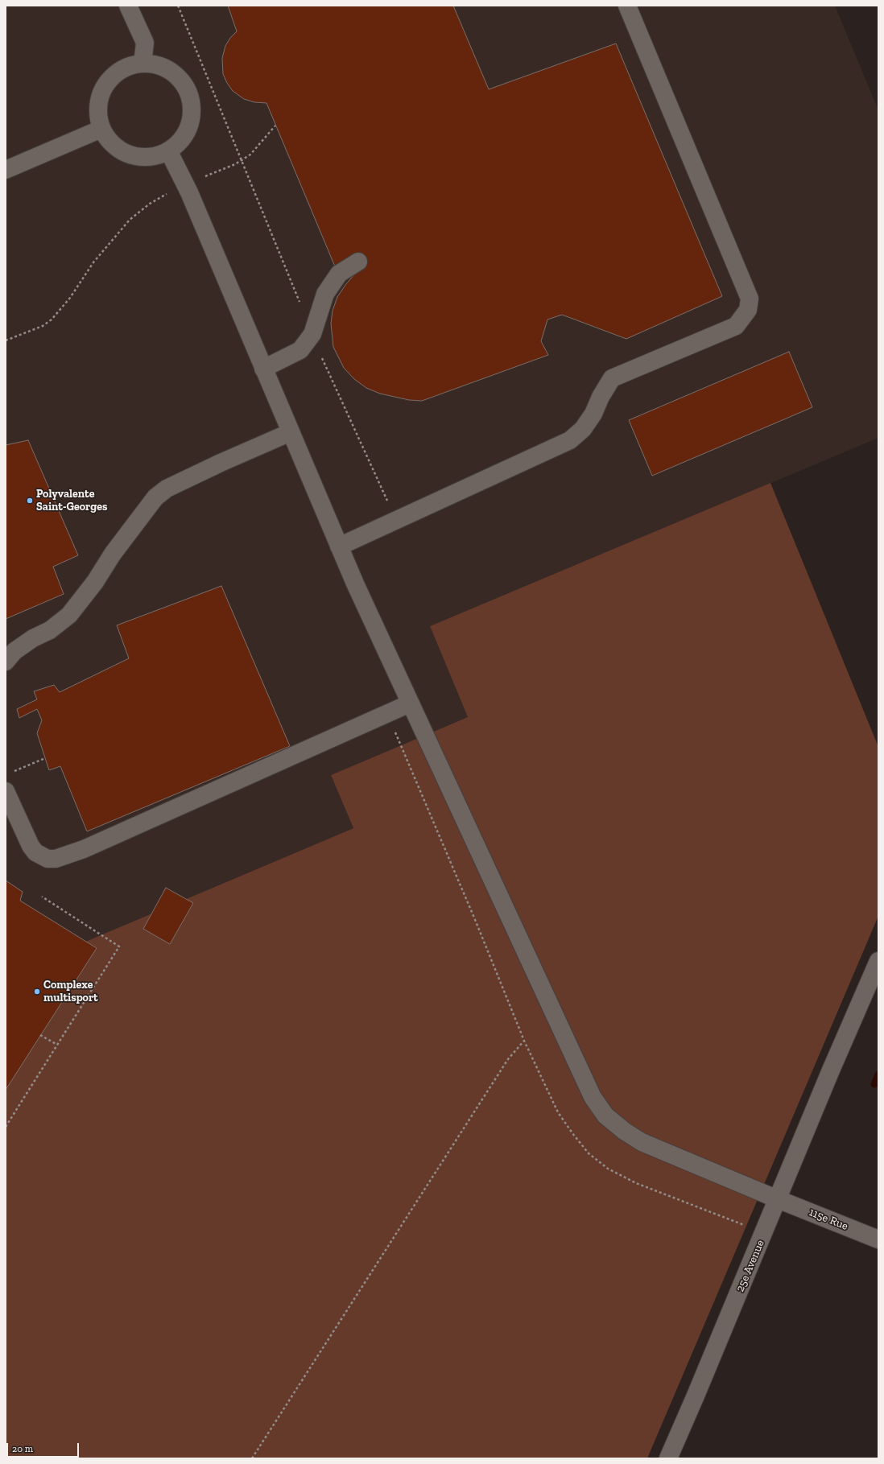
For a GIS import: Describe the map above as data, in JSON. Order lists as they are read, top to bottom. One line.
{"streets":{"street":["115e Rue","25e Avenue"]},"crossings":[["115e Rue","25e Avenue"]],"places":["Polyvalente Saint-Georges","Complexe multisport"],"scale_bar":"20 m"}
